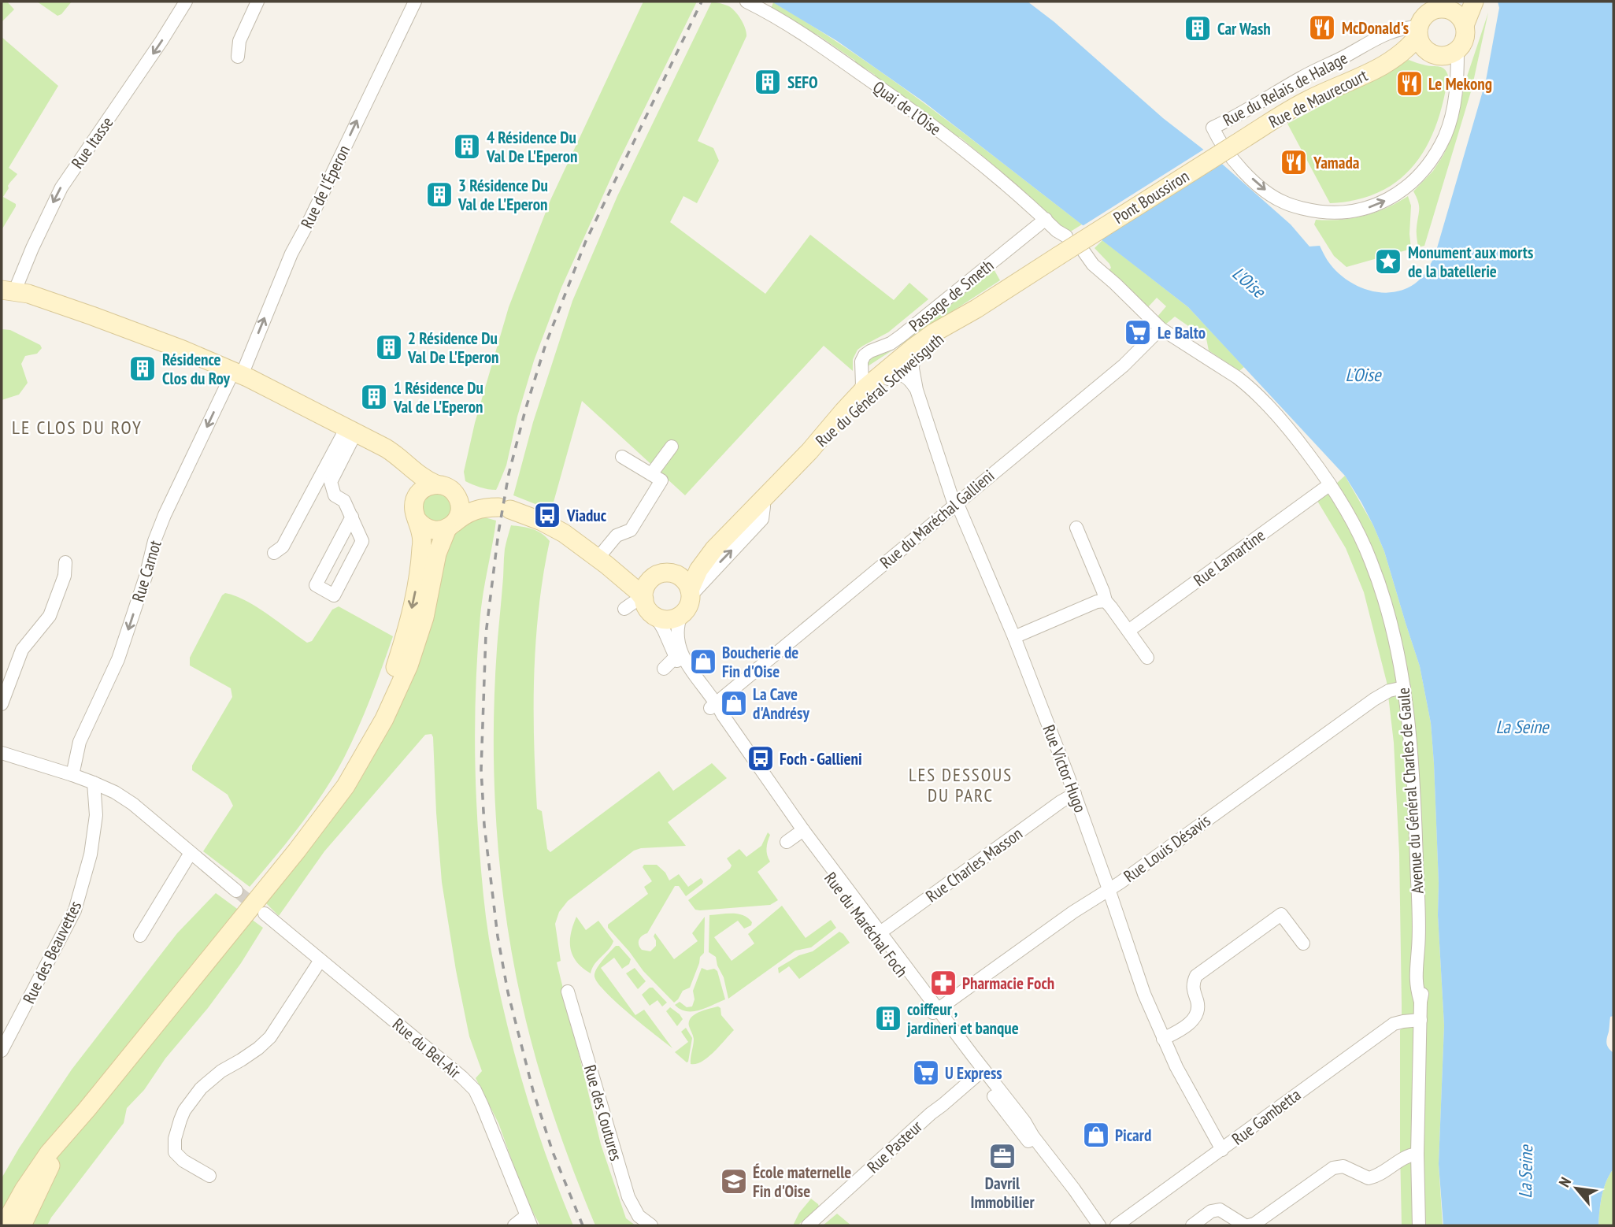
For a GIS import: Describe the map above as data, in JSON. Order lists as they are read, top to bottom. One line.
{"streets":{"main road":["Rue de Maurecourt","Pont Boussiron","Rue du Général Schweisguth"],"street":["Rue du Relais de Halage","Quai de l'Oise","Rue Itasse","Rue de l'Éperon","Passage de Smeth","Rue du Maréchal Gallieni","Rue Lamartine","Rue Carnot","Rue Victor Hugo","Avenue du Général Charles de Gaule","Rue Louis Désavis","Rue Charles Masson","Rue du Maréchal Foch","Rue des Beauvettes","Rue du Bel-Air","Rue des Coutures","Rue Gambetta","Rue Pasteur"]},"crossings":[["Rue du Relais de Halage","Rue de Maurecourt"],["Rue de Maurecourt","Pont Boussiron"],["Quai de l'Oise","Pont Boussiron"],["Quai de l'Oise","Passage de Smeth"],["Quai de l'Oise","Rue du Général Schweisguth"],["Quai de l'Oise","Rue du Maréchal Gallieni"],["Quai de l'Oise","Avenue du Général Charles de Gaule"],["Rue de l'Éperon","Rue Carnot"],["Pont Boussiron","Rue du Général Schweisguth"],["Passage de Smeth","Rue du Général Schweisguth"],["Rue du Général Schweisguth","Rue Victor Hugo"],["Rue du Général Schweisguth","Rue du Maréchal Foch"],["Rue du Maréchal Gallieni","Rue Victor Hugo"],["Rue du Maréchal Gallieni","Avenue du Général Charles de Gaule"],["Rue du Maréchal Gallieni","Rue du Maréchal Foch"],["Rue Lamartine","Avenue du Général Charles de Gaule"],["Rue Victor Hugo","Rue Louis Désavis"],["Rue Victor Hugo","Rue Charles Masson"],["Rue Victor Hugo","Rue Gambetta"],["Avenue du Général Charles de Gaule","Rue Louis Désavis"],["Avenue du Général Charles de Gaule","Rue Gambetta"],["Rue Louis Désavis","Rue du Maréchal Foch"],["Rue Charles Masson","Rue du Maréchal Foch"],["Rue du Maréchal Foch","Rue Pasteur"]],"one_way":["Rue Itasse","Rue de l'Éperon"],"districts":["LE CLOS DU ROY","LES DESSOUS DU PARC"],"water":["L'Oise","L’Oise","La Seine"],"places":{"restaurant":["McDonald's","Le Mekong","Yamada"],"building":["Car Wash","SEFO","4 Résidence Du Val De L'Eperon","3 Résidence Du Val de L'Eperon","2 Résidence Du Val De L'Eperon","Résidence Clos du Roy","1 Résidence Du Val de L'Eperon","coiffeur , jardineri et banque"],"place":["Monument aux morts de la batellerie"],"supermarket":["Le Balto","U Express"],"bus stop":["Viaduc","Foch - Gallieni"],"shop":["Boucherie de Fin d'Oise","La Cave d'Andrésy","Picard"],"pharmacy":["Pharmacie Foch"],"office":["Davril Immobilier"],"school or university":["École maternelle Fin d'Oise"]},"north":"top left"}
